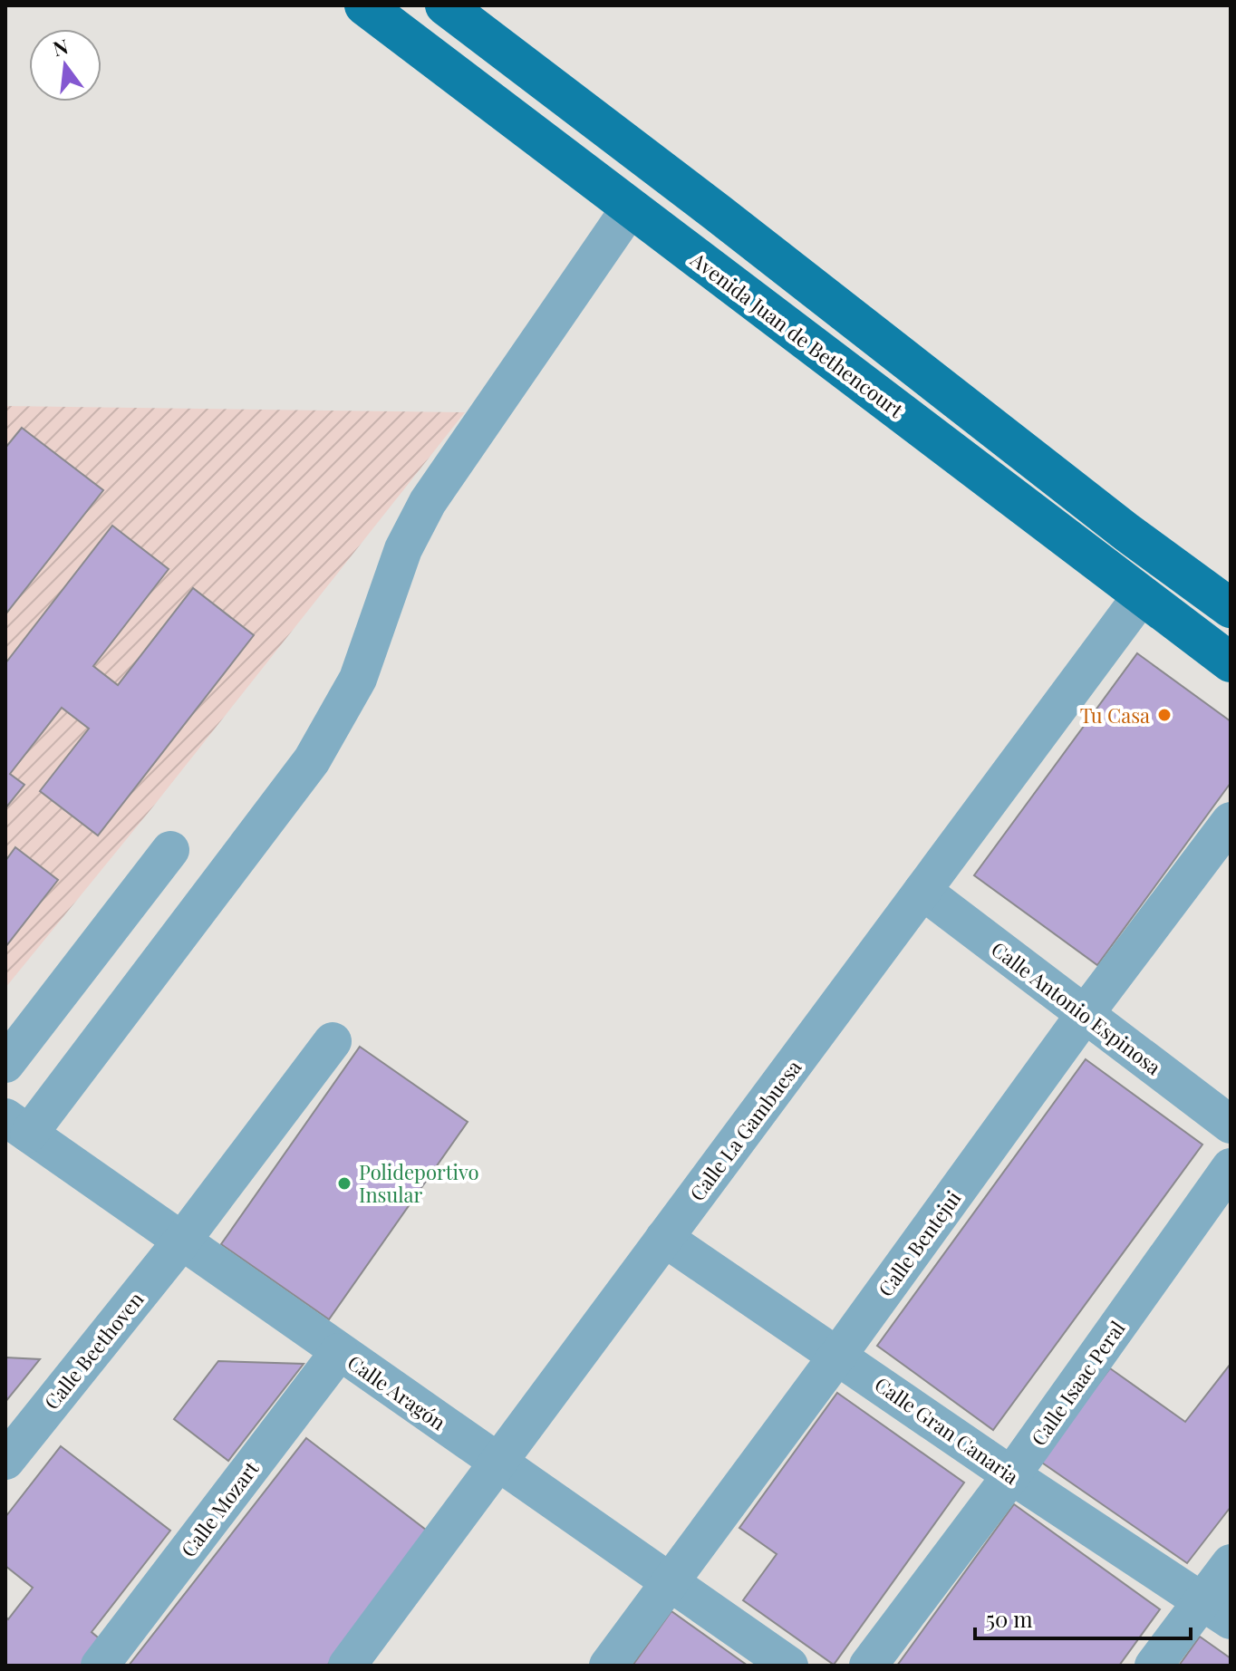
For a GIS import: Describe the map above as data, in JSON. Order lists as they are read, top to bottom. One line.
{"streets":{"main road":["Avenida Juan de Bethencourt"],"street":["Calle Antonio Espinosa","Calle La Gambuesa","Calle Bentejui","Calle Beethoven","Calle Isaac Peral","Calle Aragón","Calle Gran Canaria","Calle Mozart"]},"crossings":[["Avenida Juan de Bethencourt","Calle La Gambuesa"],["Calle Antonio Espinosa","Calle La Gambuesa"],["Calle Antonio Espinosa","Calle Bentejui"],["Calle La Gambuesa","Calle Aragón"],["Calle La Gambuesa","Calle Gran Canaria"],["Calle Bentejui","Calle Aragón"],["Calle Bentejui","Calle Gran Canaria"],["Calle Beethoven","Calle Aragón"],["Calle Isaac Peral","Calle Gran Canaria"],["Calle Aragón","Calle Mozart"]],"places":["Tu Casa","Polideportivo Insular"],"scale_bar":"50 m","north":"top"}
